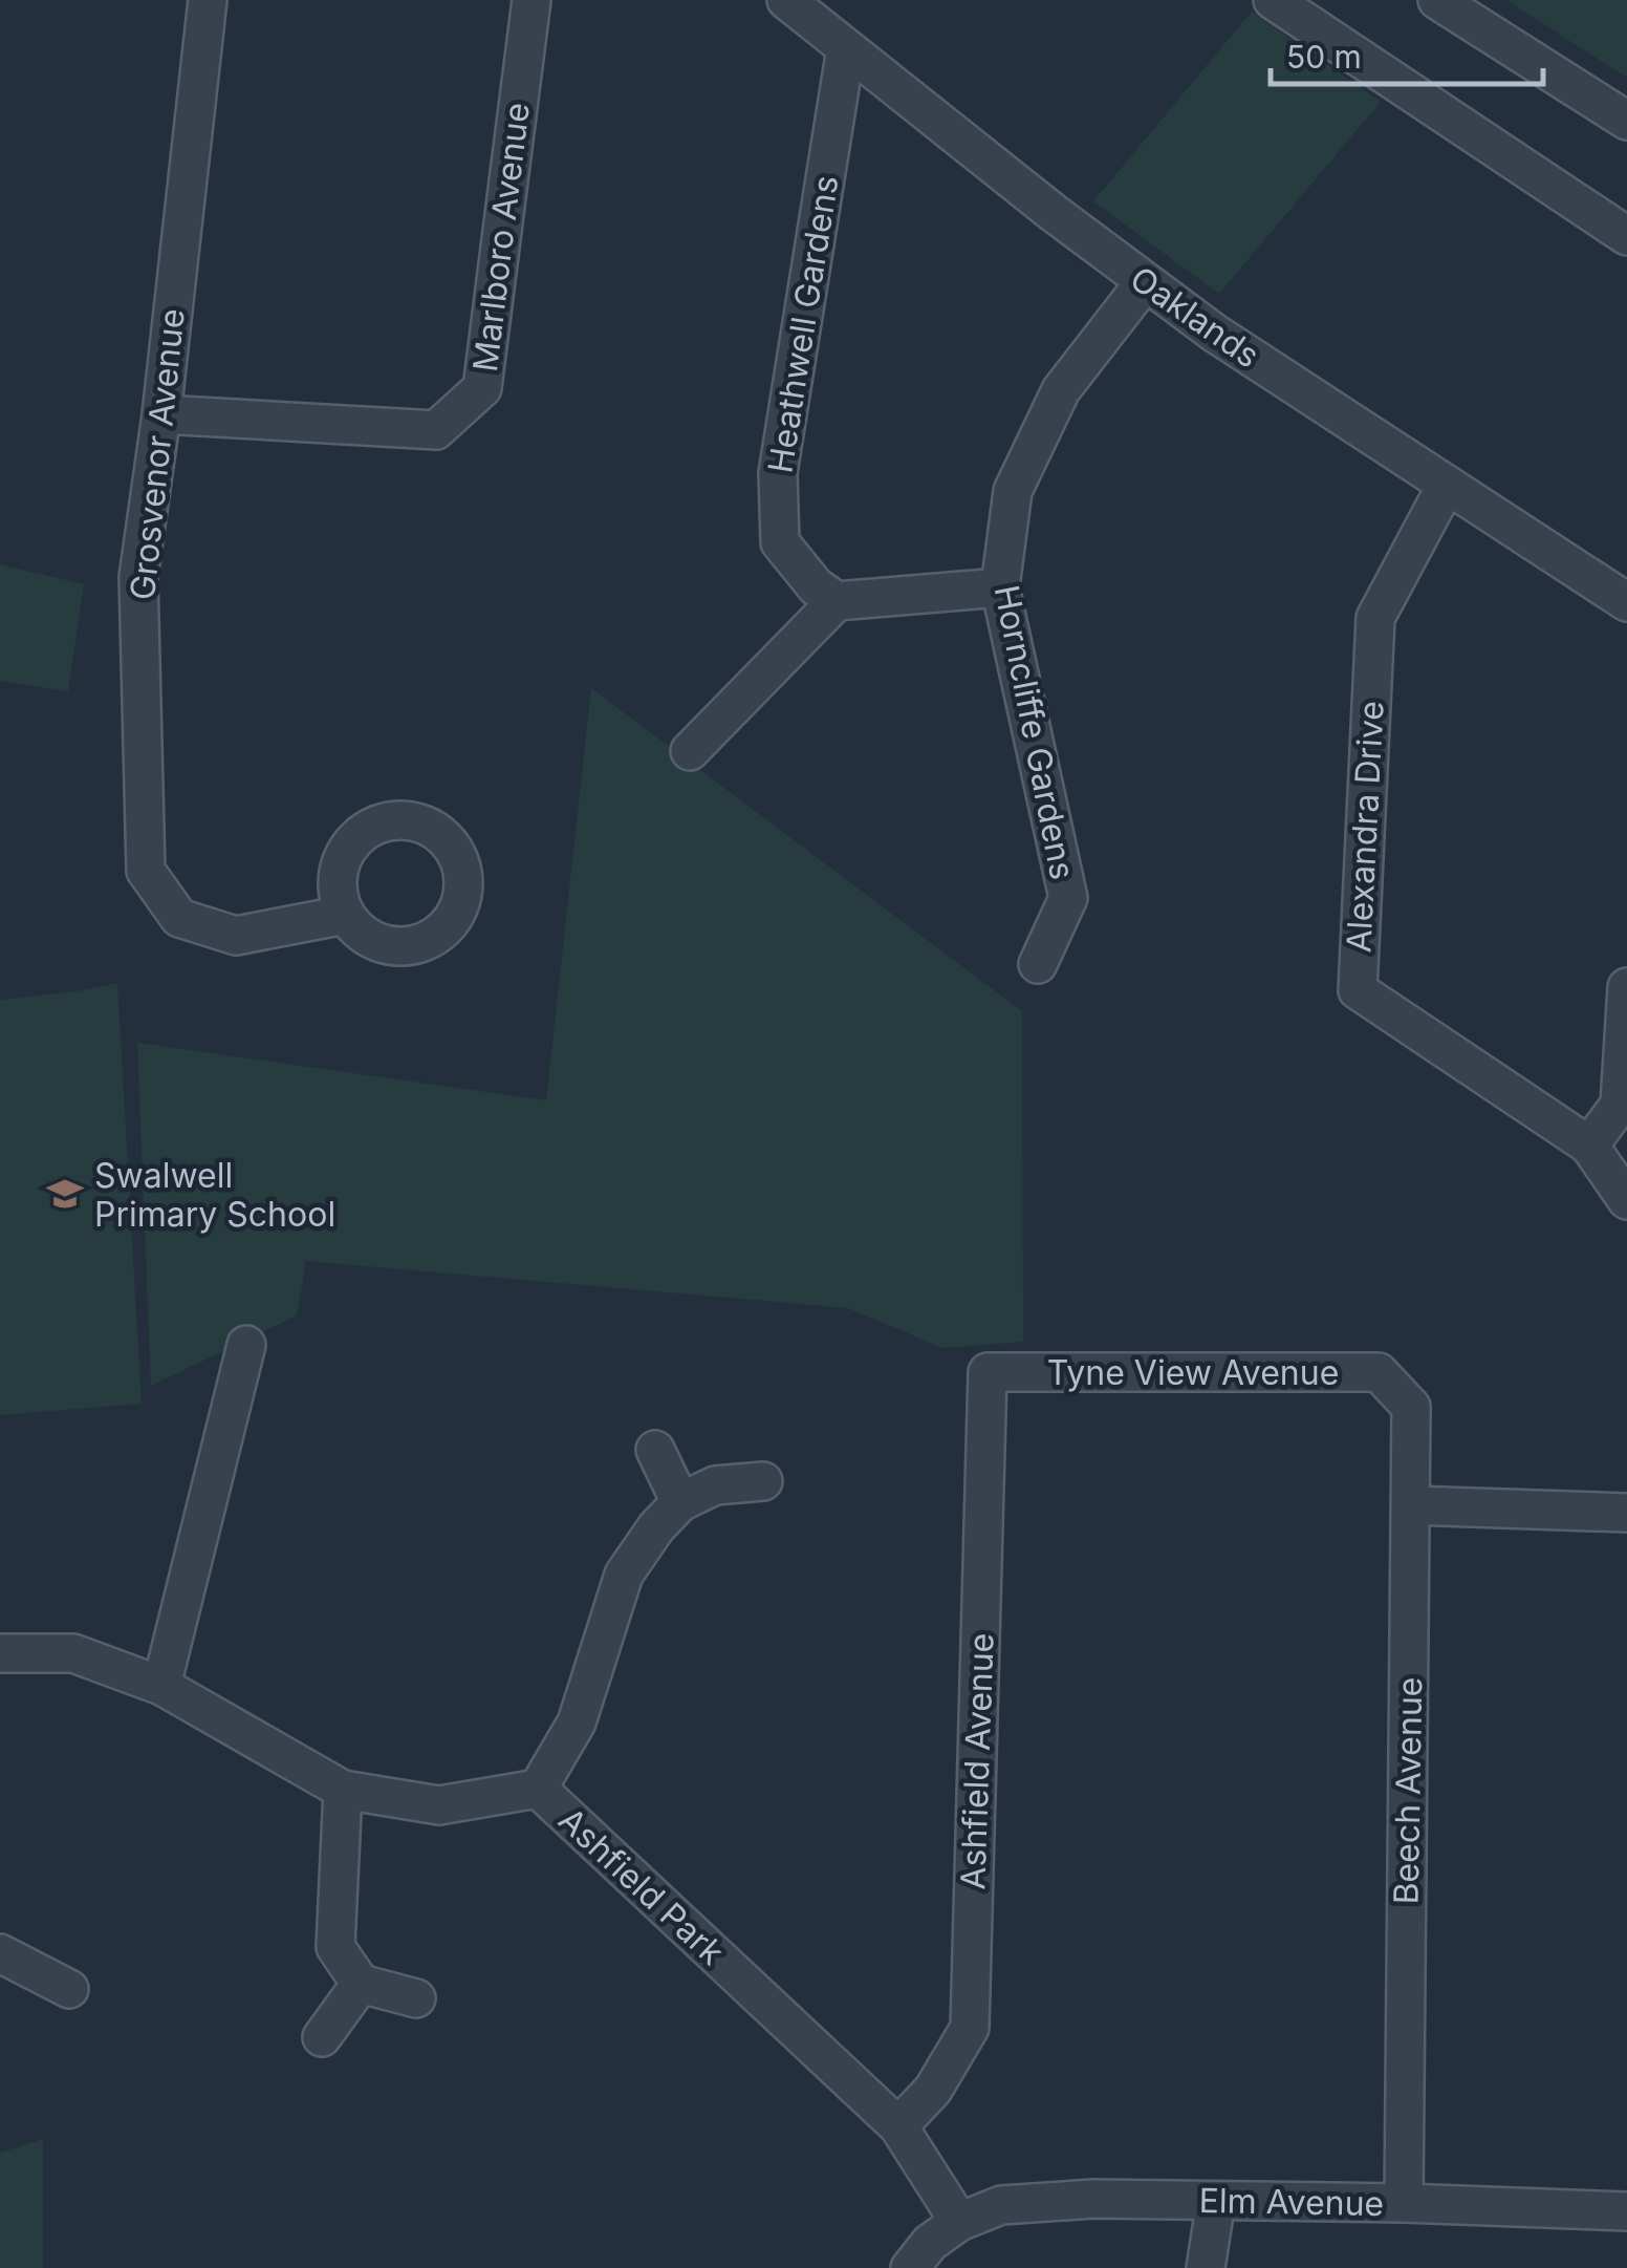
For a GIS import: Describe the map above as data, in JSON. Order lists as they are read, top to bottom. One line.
{"streets":{"street":["Marlboro Avenue","Oaklands","Heathwell Gardens","Grosvenor Avenue","Horncliffe Gardens","Alexandra Drive","Tyne View Avenue","Ashfield Avenue","Beech Avenue","Ashfield Park","Elm Avenue"]},"crossings":[["Marlboro Avenue","Grosvenor Avenue"],["Oaklands","Heathwell Gardens"],["Oaklands","Horncliffe Gardens"],["Oaklands","Alexandra Drive"],["Tyne View Avenue","Ashfield Avenue"],["Tyne View Avenue","Beech Avenue"],["Ashfield Avenue","Ashfield Park"],["Beech Avenue","Elm Avenue"],["Ashfield Park","Elm Avenue"]],"places":{"school or university":["Swalwell Primary School"]},"scale_bar":"50 m"}
